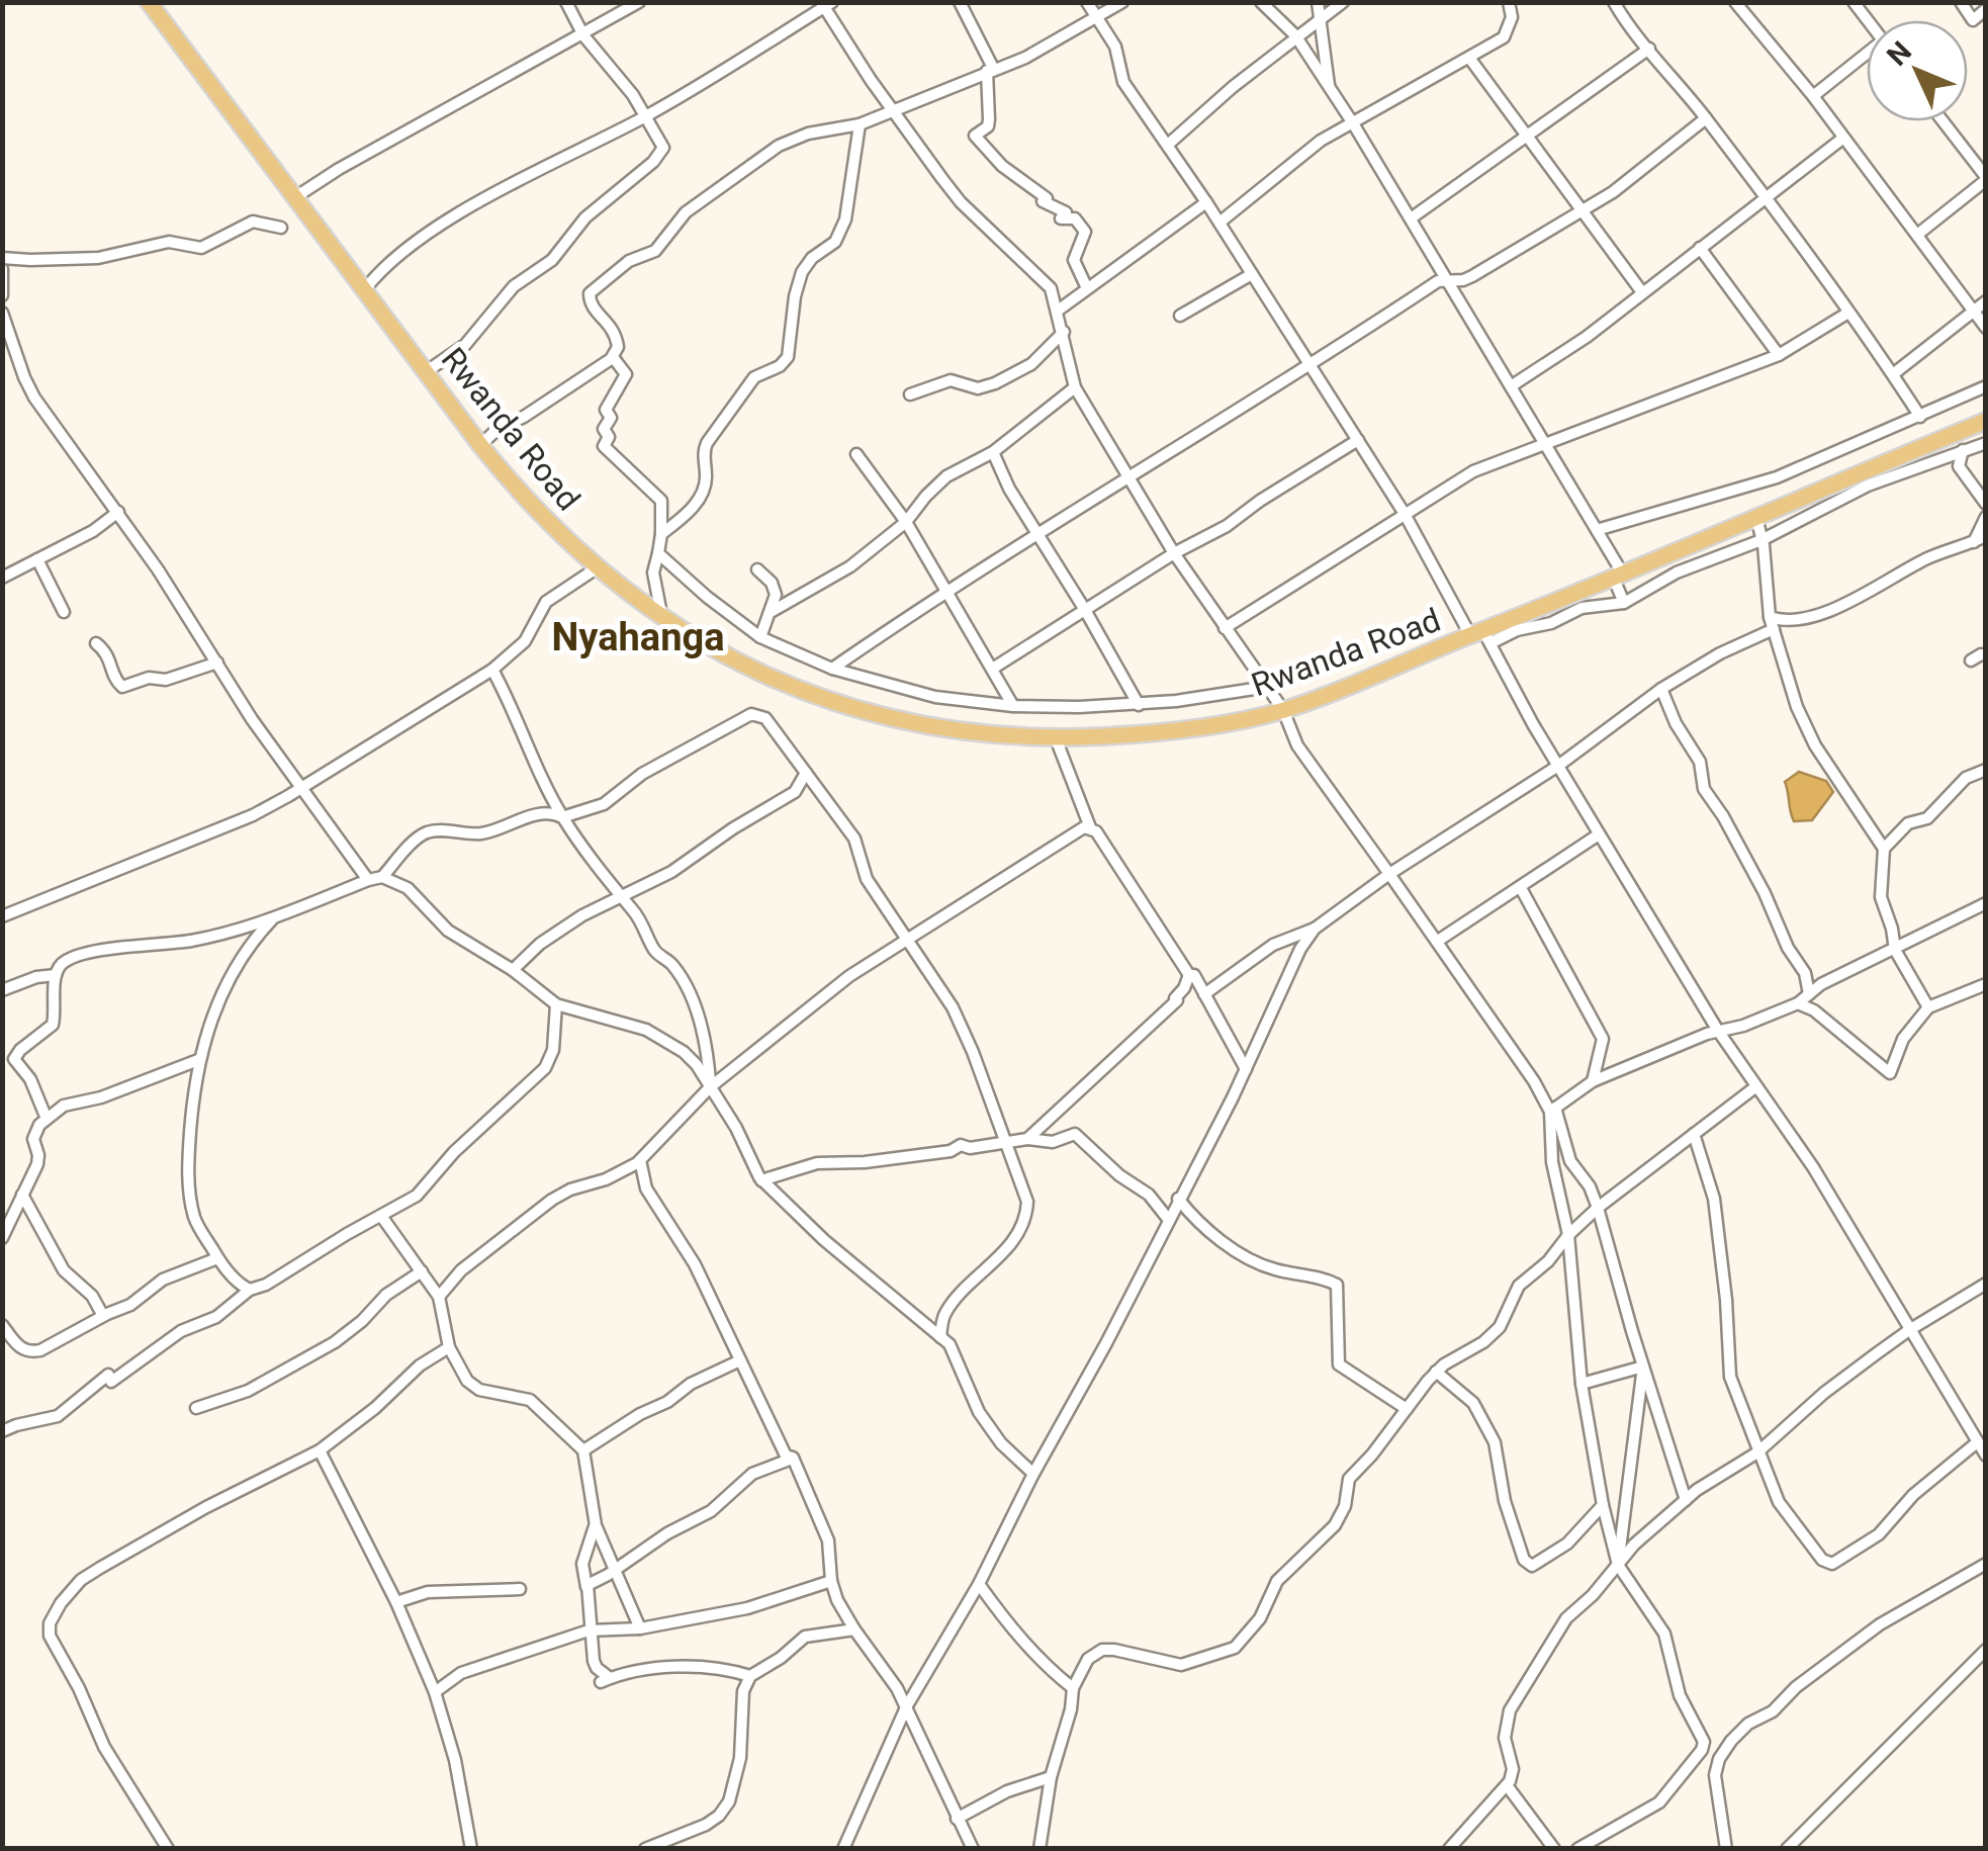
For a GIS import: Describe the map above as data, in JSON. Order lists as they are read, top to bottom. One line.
{"streets":{"highway":["Rwanda Road"]},"districts":["Nyahanga"],"north":"top left"}
